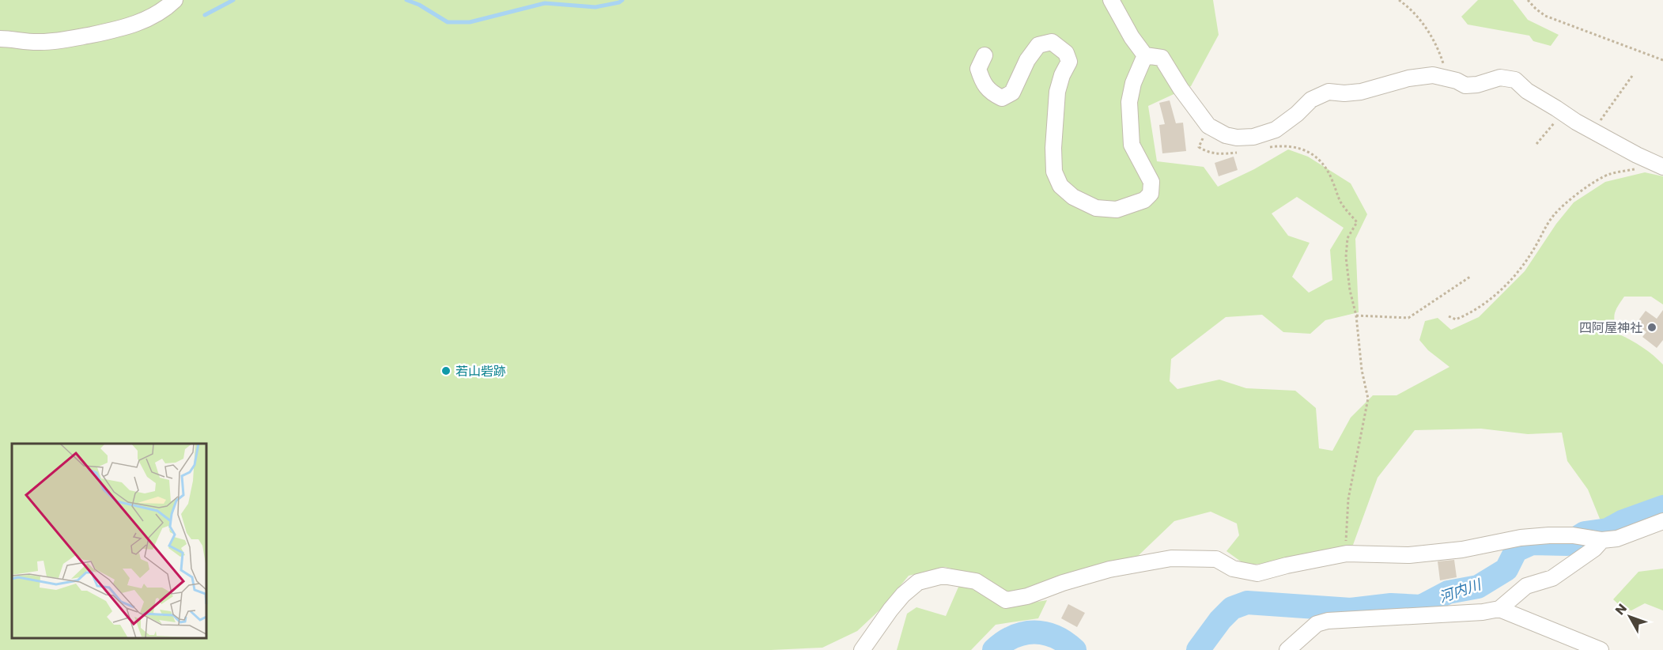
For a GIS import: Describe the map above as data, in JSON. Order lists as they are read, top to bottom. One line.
{"water":["河内川"],"places":["四阿屋神社","若山砦跡"],"north":"top left"}
